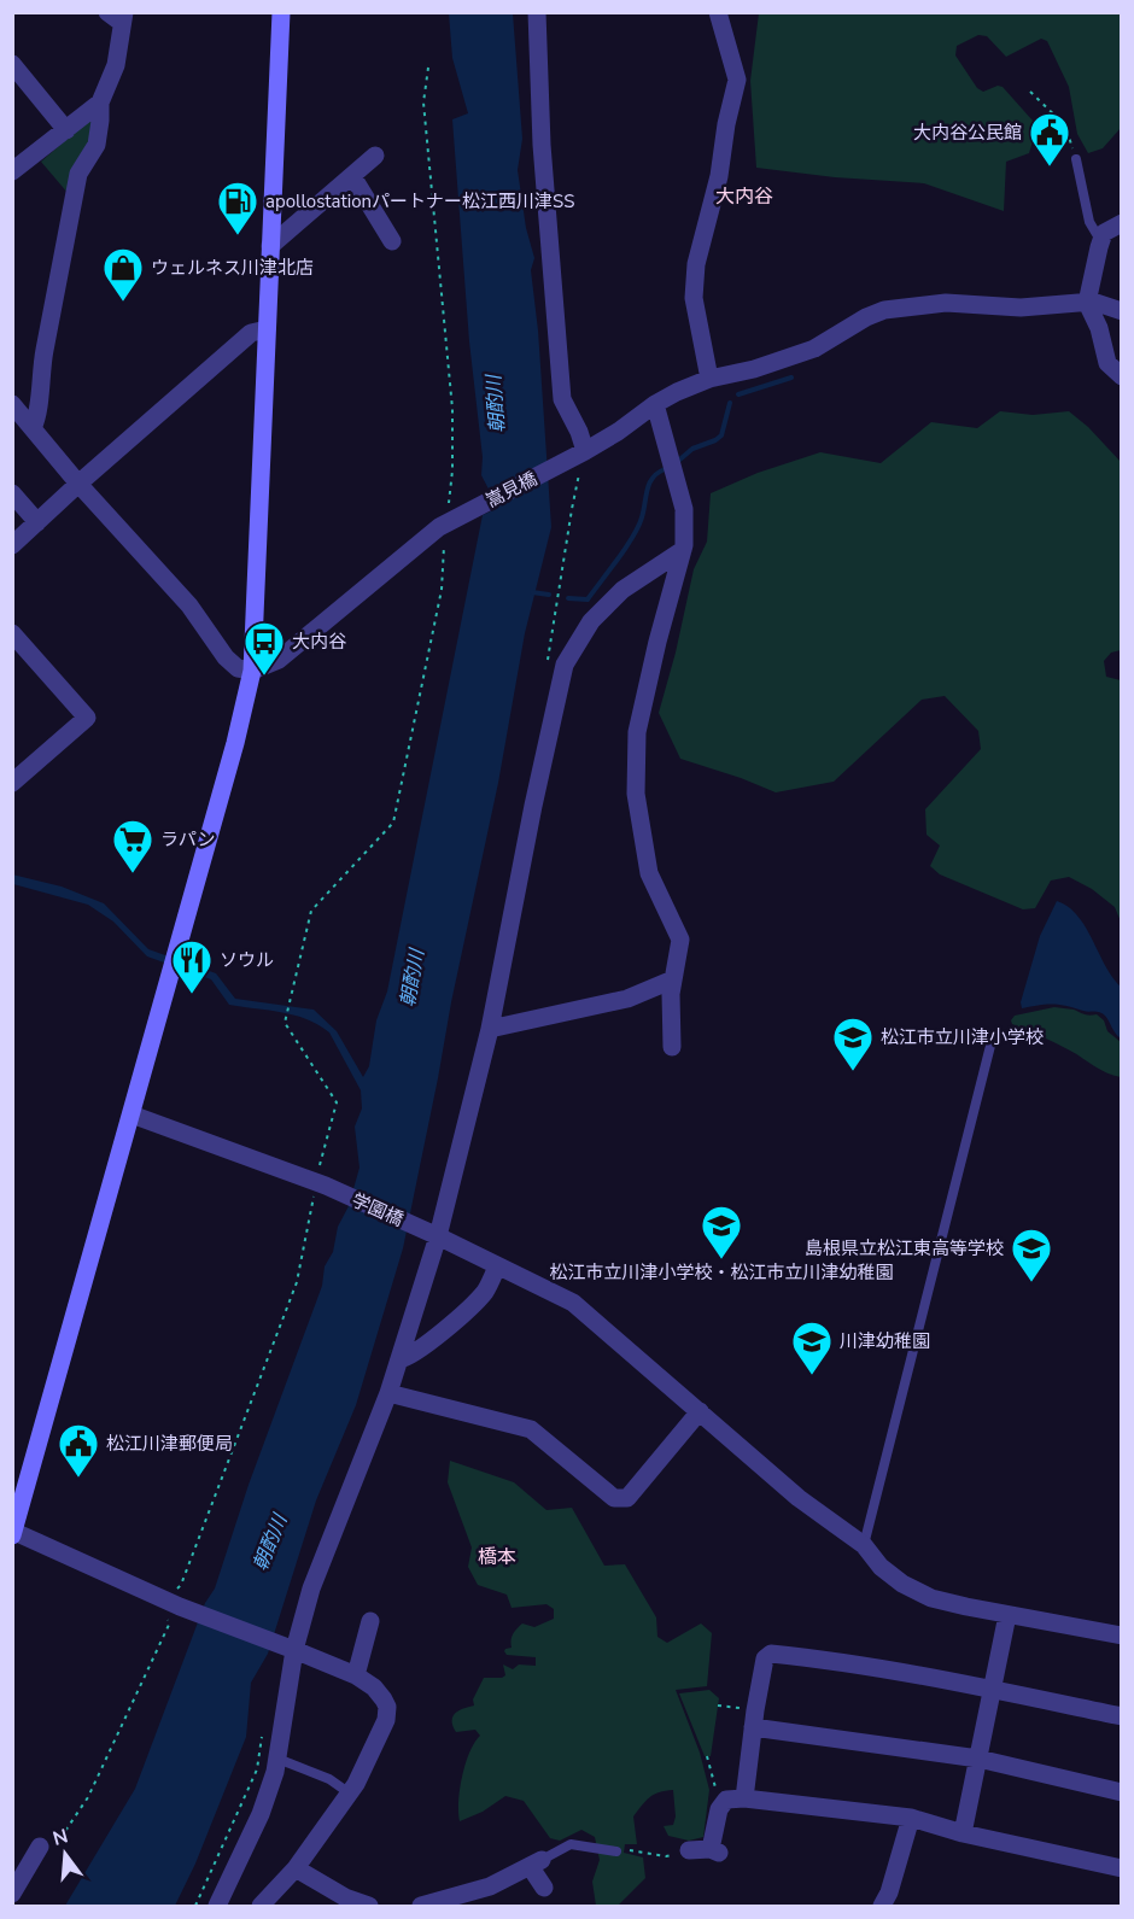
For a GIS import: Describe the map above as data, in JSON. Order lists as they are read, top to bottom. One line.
{"streets":{"street":["嵩見橋","学園橋"]},"districts":["大内谷","橋本"],"water":["朝酌川"],"places":{"public building":["大内谷公民館","松江川津郵便局"],"fuel station":["apollostationパートナー松江西川津SS"],"shop":["ウェルネス川津北店"],"bus stop":["大内谷"],"supermarket":["ラパン"],"restaurant":["ソウル"],"school or university":["松江市立川津小学校","松江市立川津小学校・松江市立川津幼稚園","島根県立松江東高等学校","川津幼稚園"]},"north":"top"}
